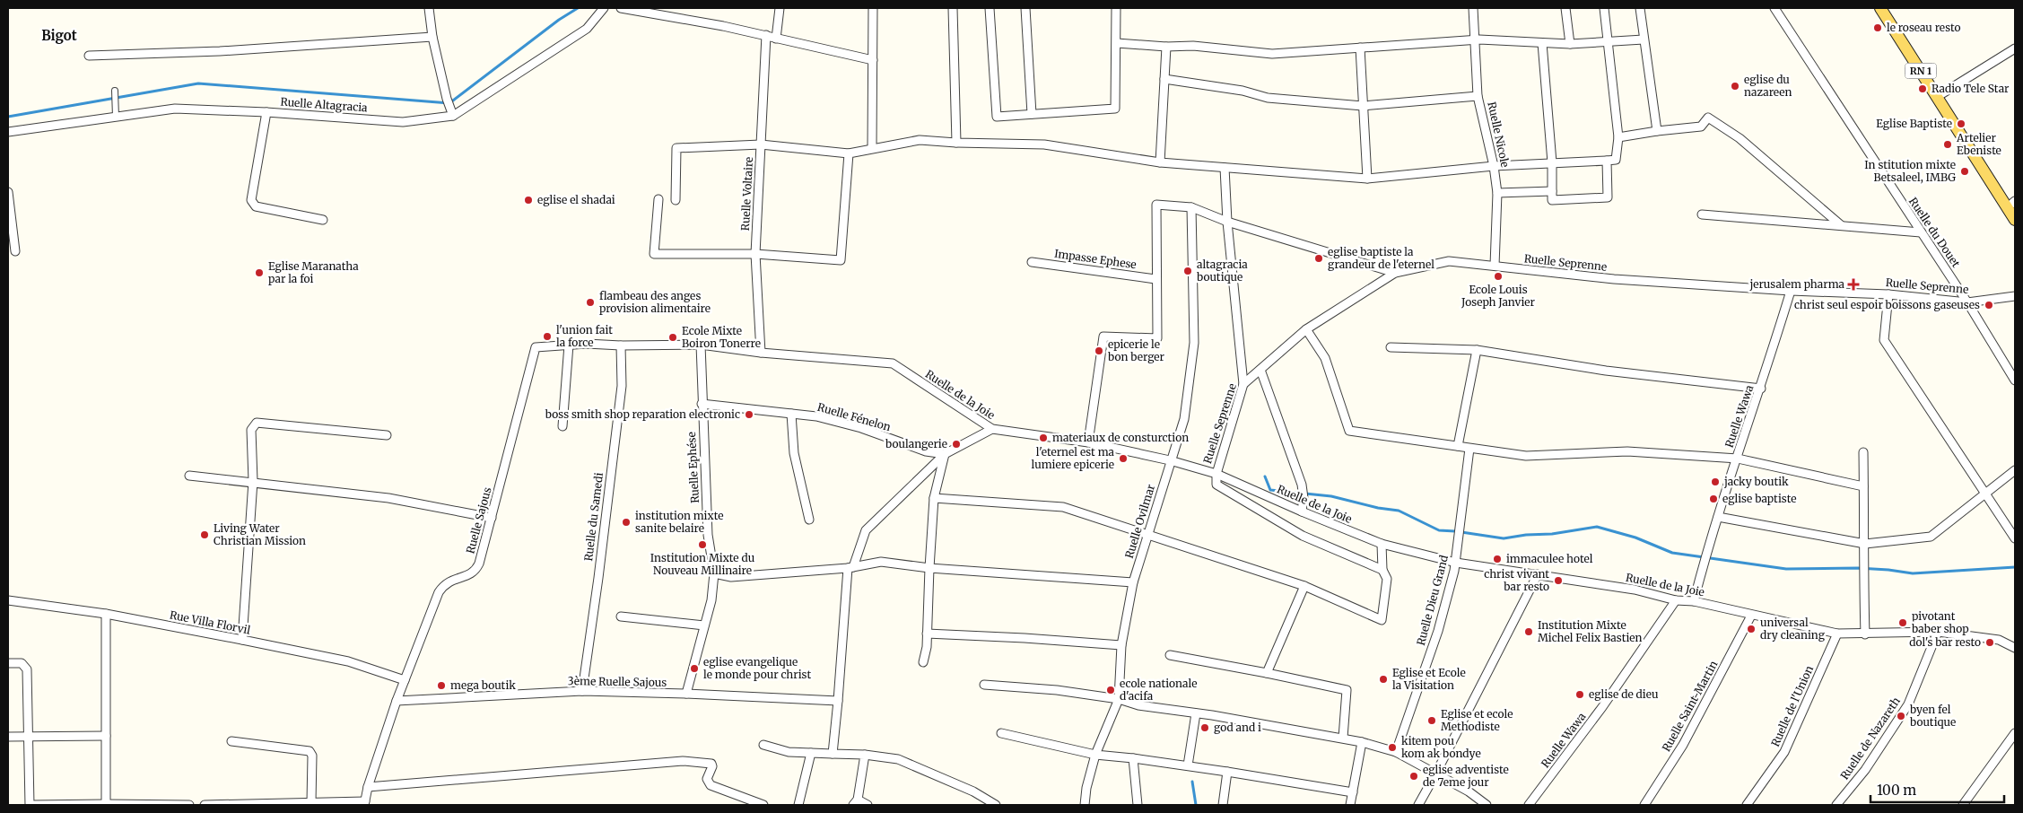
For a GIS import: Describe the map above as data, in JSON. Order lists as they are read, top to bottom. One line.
{"streets":{"main road":["RN 1"],"street":["Ruelle Altagracia","Ruelle Nicole","Ruelle Voltaire","Ruelle du Douet","Impasse Ephese","Ruelle Seprenne","Ruelle de la Joie","Ruelle Wawa","Ruelle Fénelon","Ruelle Ephése","Ruelle du Samedi","Ruelle Sajous","Ruelle Ovilmar","Ruelle Dieu Grand","Rue Villa Florvil","3ème Ruelle Sajous","Ruelle Saint-Martin","Ruelle de l'Union","Ruelle de Nazareth"]},"crossings":[["Ruelle Nicole","Ruelle Seprenne"],["Ruelle Voltaire","Ruelle de la Joie"],["Ruelle du Douet","Ruelle Seprenne"],["Ruelle Seprenne","Ruelle de la Joie"],["Ruelle Seprenne","Ruelle Wawa"],["Ruelle de la Joie","Ruelle Wawa"],["Ruelle de la Joie","Ruelle Ephése"],["Ruelle de la Joie","Ruelle du Samedi"],["Ruelle de la Joie","Ruelle Sajous"],["Ruelle de la Joie","Ruelle Ovilmar"],["Ruelle de la Joie","Ruelle Dieu Grand"],["Ruelle de la Joie","Ruelle Saint-Martin"],["Ruelle de la Joie","Ruelle de l'Union"],["Ruelle de la Joie","Ruelle de Nazareth"],["Ruelle Fénelon","Ruelle Ephése"],["Ruelle Ephése","3ème Ruelle Sajous"],["Ruelle du Samedi","Ruelle Sajous"],["Ruelle du Samedi","3ème Ruelle Sajous"],["Ruelle Sajous","Rue Villa Florvil"],["Ruelle Sajous","3ème Ruelle Sajous"]],"districts":["Bigot"],"places":{"other":["le roseau resto","eglise du nazareen","Radio Tele Star","Eglise Baptiste","Artelier Ebeniste","In stitution mixte Betsaleel, IMBG","eglise el shadai","eglise baptiste la grandeur de l'eternel","altagracia boutique","Eglise Maranatha par la foi","Ecole Louis Joseph Janvier","flambeau des anges provision alimentaire","christ seul espoir boissons gaseuses","l'union fait la force","Ecole Mixte Boiron Tonerre","epicerie le bon berger","boss smith shop reparation electronic","materiaux de consturction","boulangerie","l'eternel est ma lumiere epicerie","jacky boutik","eglise baptiste","institution mixte sanite belaire","Living Water Christian Mission","Institution Mixte du Nouveau Millinaire","immaculee hotel","christ vivant bar resto","pivotant baber shop","universal dry cleaning","Institution Mixte Michel Felix Bastien","dol's bar resto","eglise evangelique le monde pour christ","Eglise et Ecole la Visitation","mega boutik","ecole nationale d'acifa","eglise de dieu","byen fel boutique","Eglise et ecole Methodiste","god and i","kitem pou kom ak bondye","eglise adventiste de 7eme jour"],"health":["jerusalem pharma"]},"scale_bar":"100 m"}
